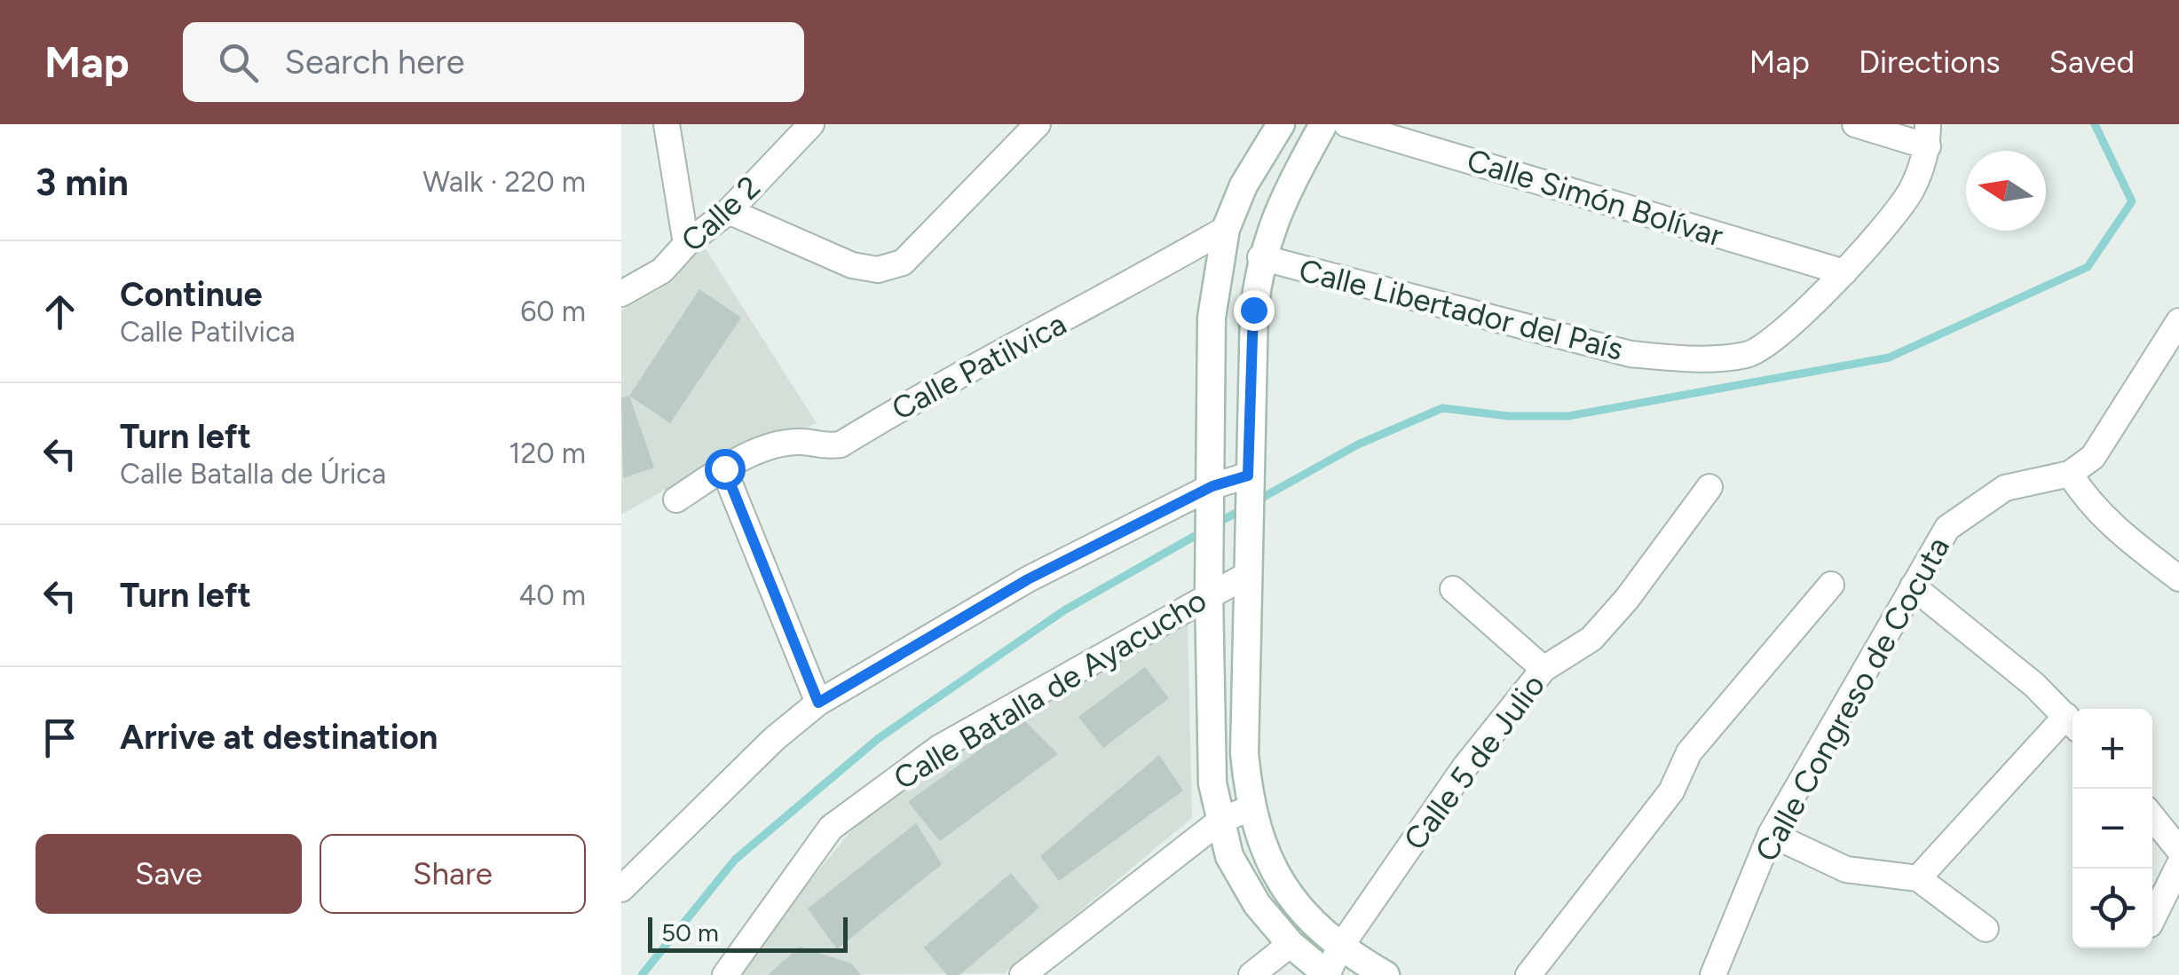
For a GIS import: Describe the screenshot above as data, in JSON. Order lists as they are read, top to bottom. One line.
{"streets":{"street":["Calle Simón Bolívar","Calle 2","Calle Libertador del País","Calle Patilvica","Calle Batalla de Ayacucho","Calle Congreso de Cocuta","Calle 5 de Julio"]},"crossings":[["Calle Simón Bolívar","Calle Libertador del País"]],"scale_bar":"50 m","north":"left","page":{"header":"Map","search":"Search here","nav":["Map","Directions","Saved"],"heading":["3 min","Walk · 220 m"],"list":[["Continue","Calle Patilvica","60 m"],["Turn left","Calle Batalla de Úrica","120 m"],["Turn left","40 m"],"Arrive at destination"],"map_buttons":["+","−"],"buttons":["Save","Share"],"scale":"50 m"}}
